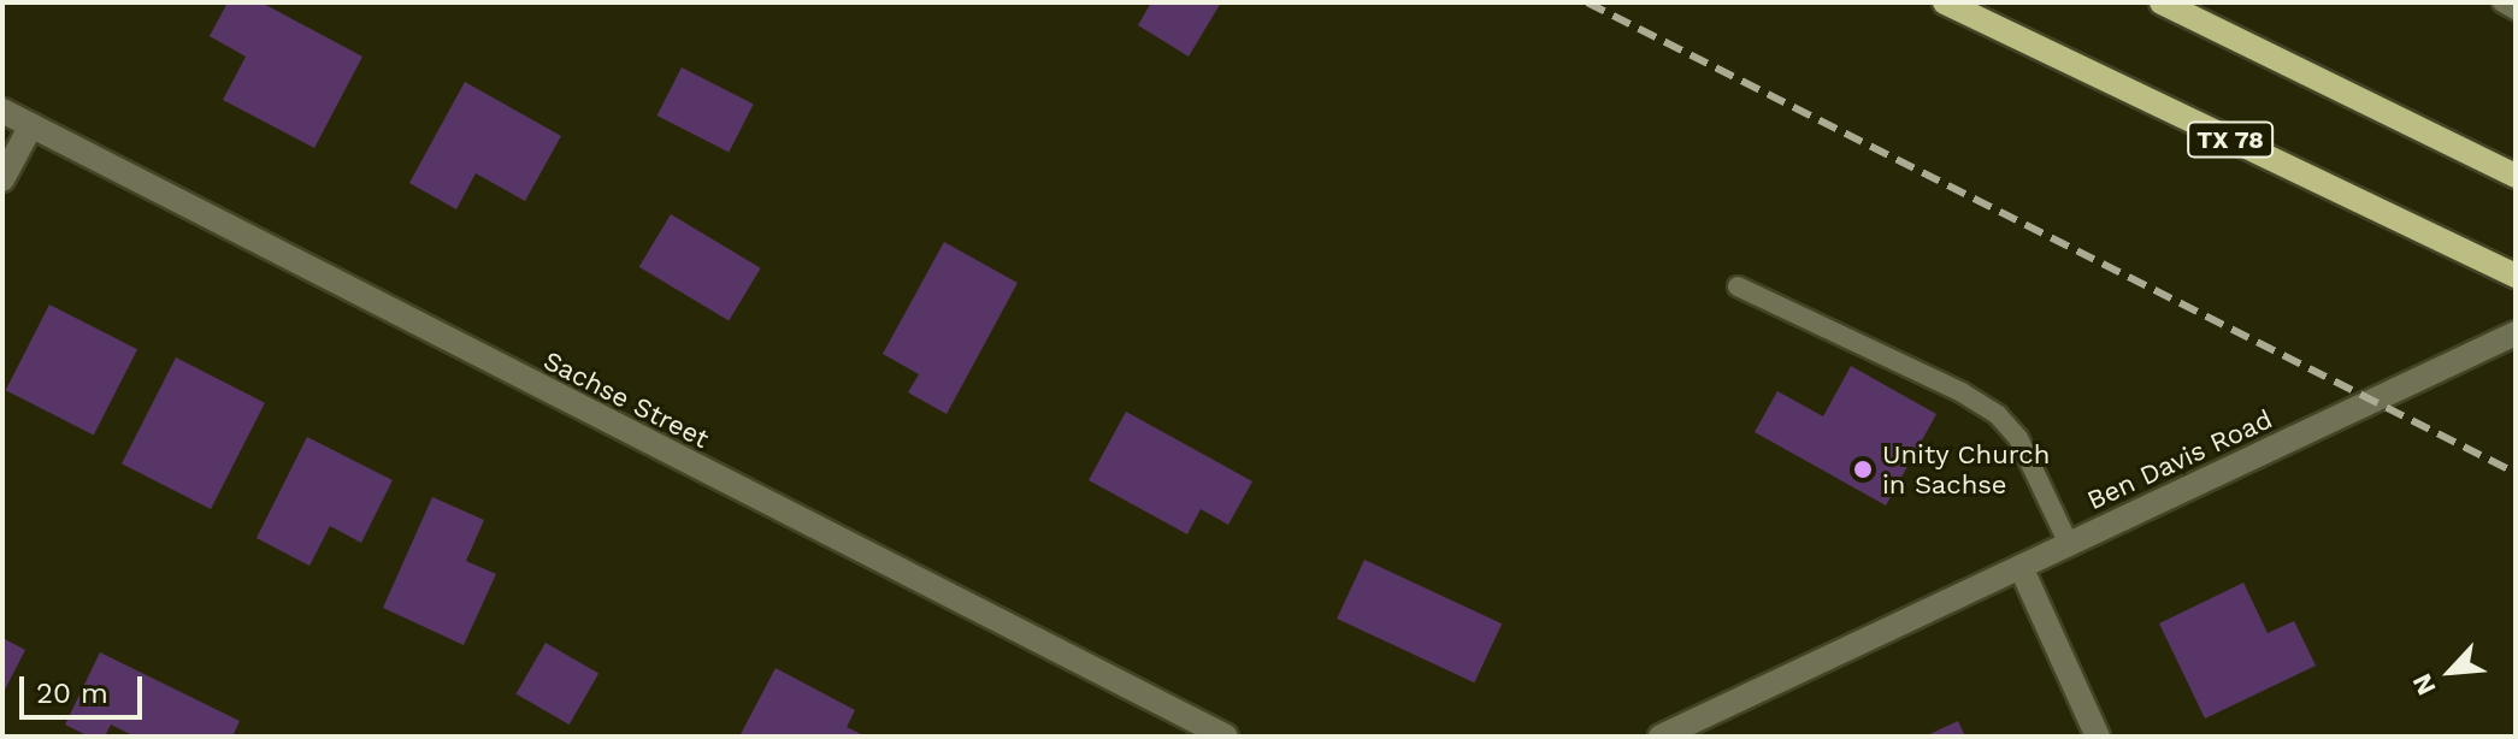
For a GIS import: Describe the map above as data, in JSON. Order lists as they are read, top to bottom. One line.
{"streets":{"main road":["TX 78"],"street":["Sachse Street","Ben Davis Road"]},"places":["Unity Church in Sachse"],"scale_bar":"20 m","north":"bottom left"}
